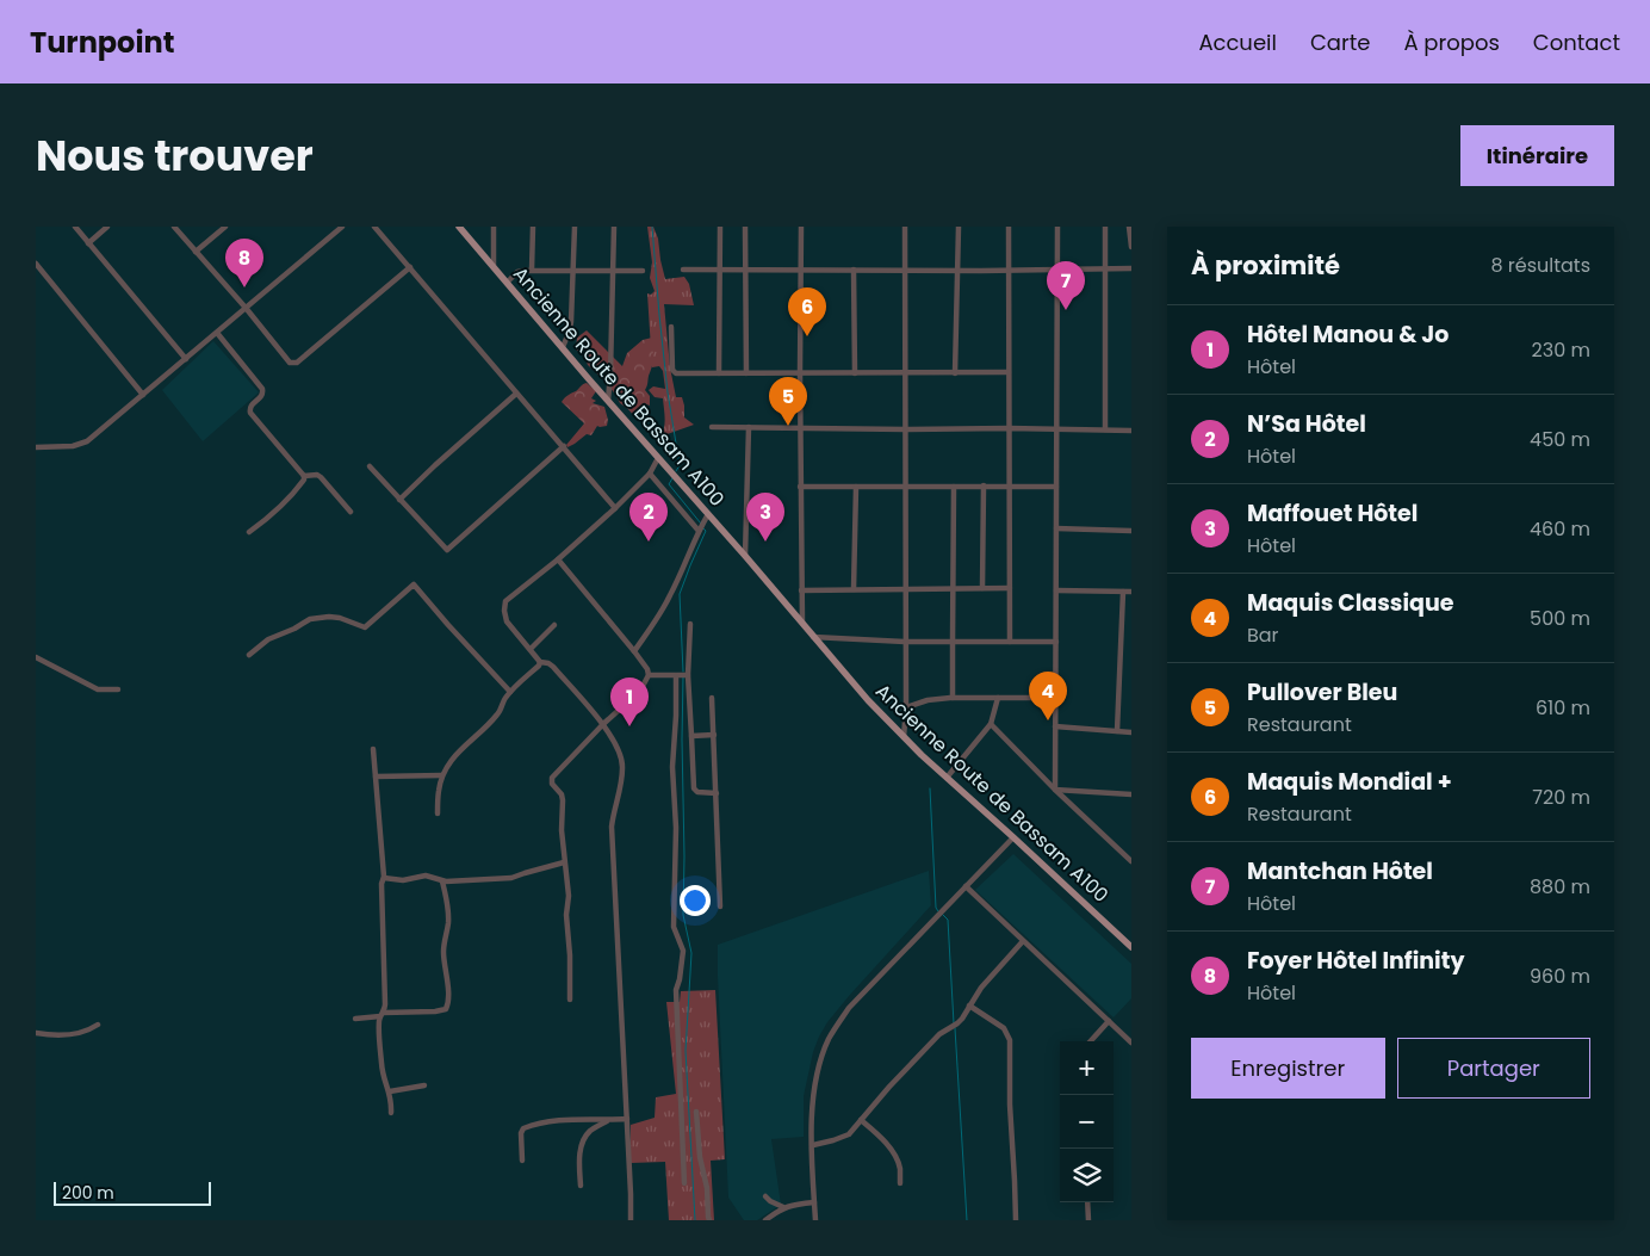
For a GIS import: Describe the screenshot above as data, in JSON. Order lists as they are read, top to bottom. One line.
{"streets":{"main road":["Ancienne Route de Bassam A100"]},"scale_bar":"200 m","page":{"header":"Turnpoint","nav":["Accueil","Carte","À propos","Contact"],"title":"Nous trouver","buttons":["Itinéraire",["Enregistrer","Partager"]],"heading":["À proximité","8 résultats"],"pins":["8","7","6","5","2","3","4","1"],"list":[{"mark":"1","name":"Hôtel Manou & Jo","note":"Hôtel","value":"230 m"},{"mark":"2","name":"N’Sa Hôtel","note":"Hôtel","value":"450 m"},{"mark":"3","name":"Maffouet Hôtel","note":"Hôtel","value":"460 m"},{"mark":"4","name":"Maquis Classique","note":"Bar","value":"500 m"},{"mark":"5","name":"Pullover Bleu","note":"Restaurant","value":"610 m"},{"mark":"6","name":"Maquis Mondial +","note":"Restaurant","value":"720 m"},{"mark":"7","name":"Mantchan Hôtel","note":"Hôtel","value":"880 m"},{"mark":"8","name":"Foyer Hôtel Infinity","note":"Hôtel","value":"960 m"}],"map_buttons":["+","−"],"scale":"200 m"}}
